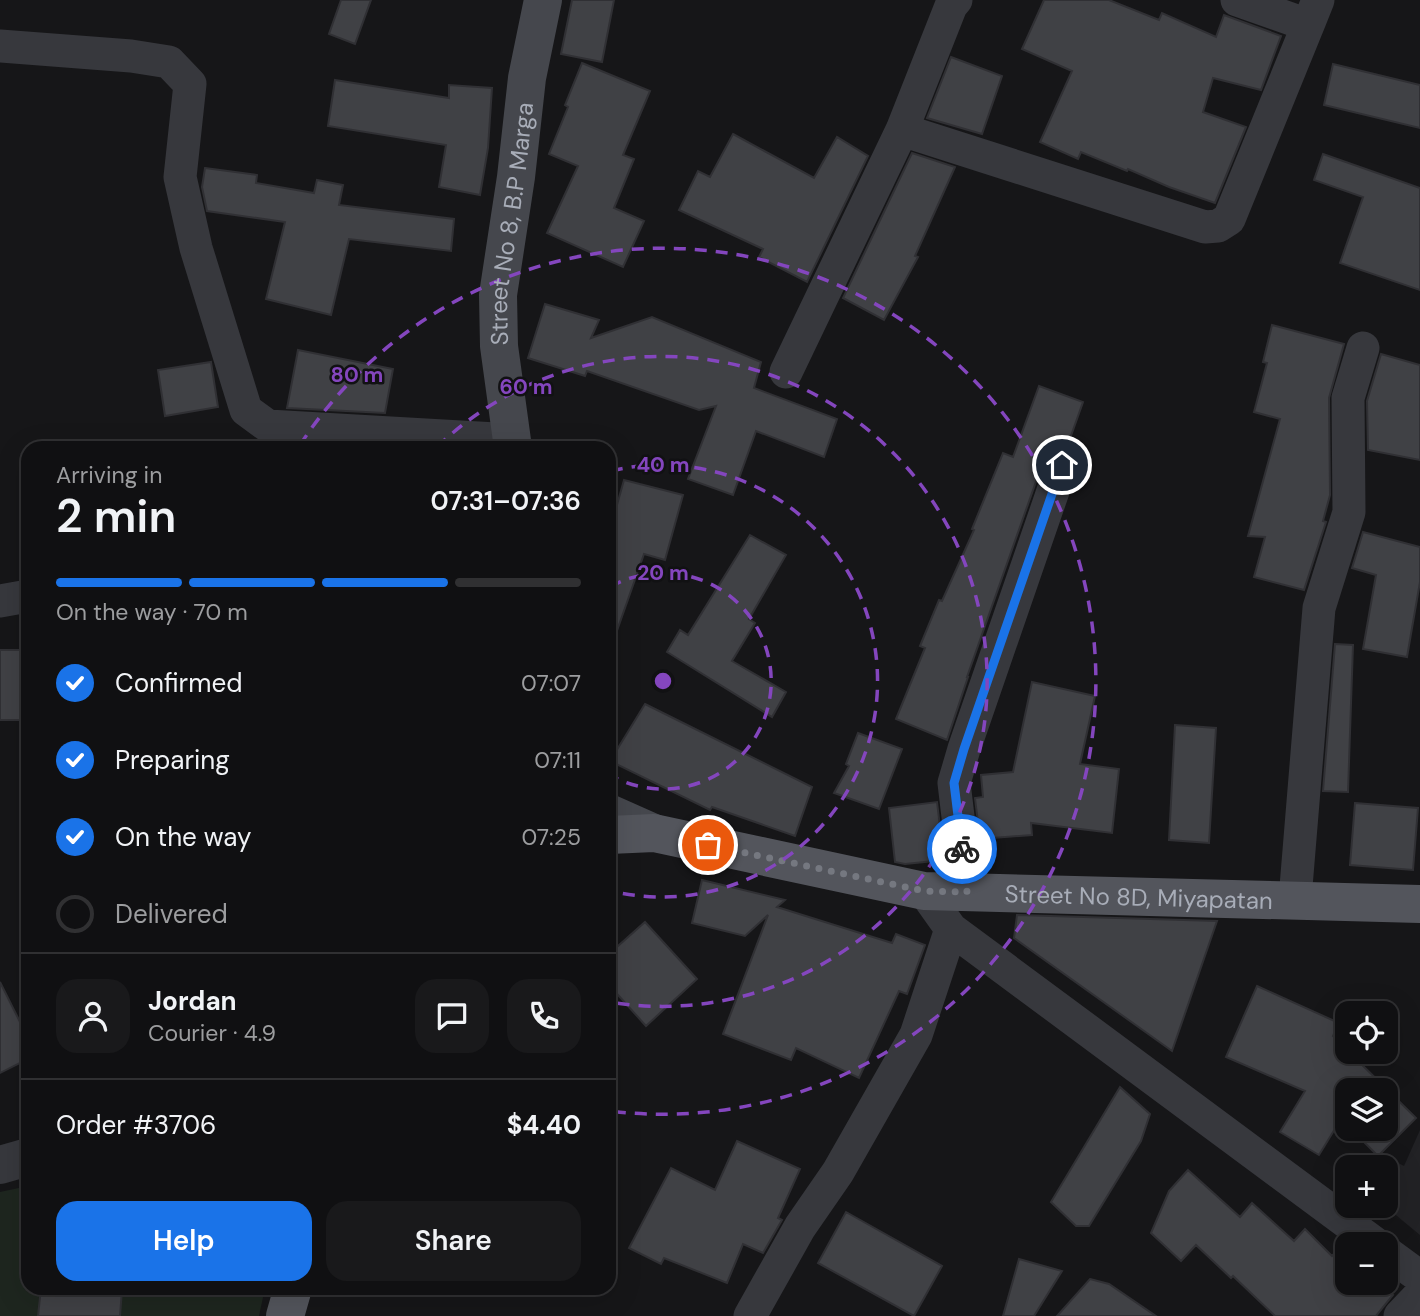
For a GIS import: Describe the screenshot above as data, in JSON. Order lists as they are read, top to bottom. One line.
{"streets":{"main road":["Street No 8, B.P Marga","Street No 8D, Miyapatan"]},"page":{"heading":["2 min","Arriving in","07:31–07:36"],"panel":["Jordan","Courier · 4.9","Order #3706","$4.40"],"bar":"On the way · 70 m","list":[["Confirmed","07:07"],["Preparing","07:11"],["On the way","07:25"],"Delivered"],"map_buttons":["+","−"],"buttons":["Help","Share"]},"rings":["80 m","60 m","40 m","20 m"]}
